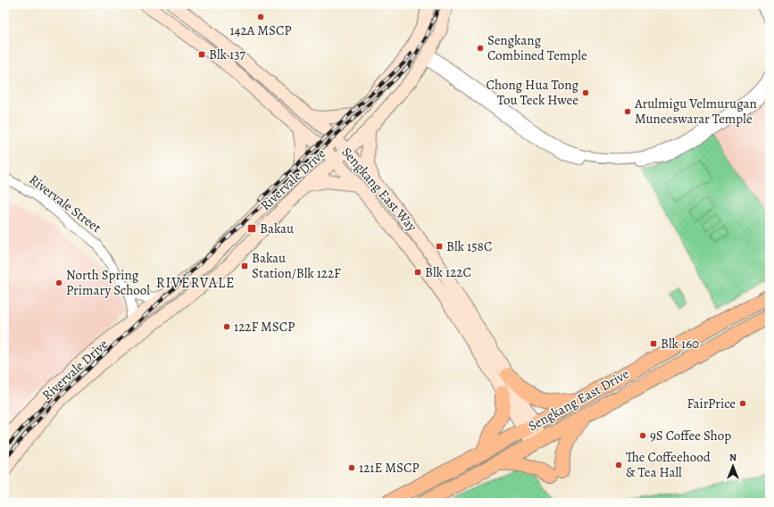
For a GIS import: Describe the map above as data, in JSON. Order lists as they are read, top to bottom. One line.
{"streets":{"main road":["Rivervale Drive","Sengkang East Way","Sengkang East Drive"],"street":["Rivervale Street"]},"crossings":[["Rivervale Drive","Sengkang East Way"],["Rivervale Drive","Rivervale Street"],["Sengkang East Way","Sengkang East Drive"]],"districts":["RIVERVALE"],"places":{"other":["142A MSCP","Sengkang Combined Temple","Chong Hua Tong Tou Teck Hwee","Arulmigu Velmurugan Muneeswarar Temple","North Spring Primary School","122F MSCP","FairPrice","9S Coffee Shop","The Coffeehood & Tea Hall","121E MSCP"],"transit":["Blk 137","Bakau","Blk 158C","Bakau Station/Blk 122F","Blk 122C","Blk 160"]},"north":"top"}
